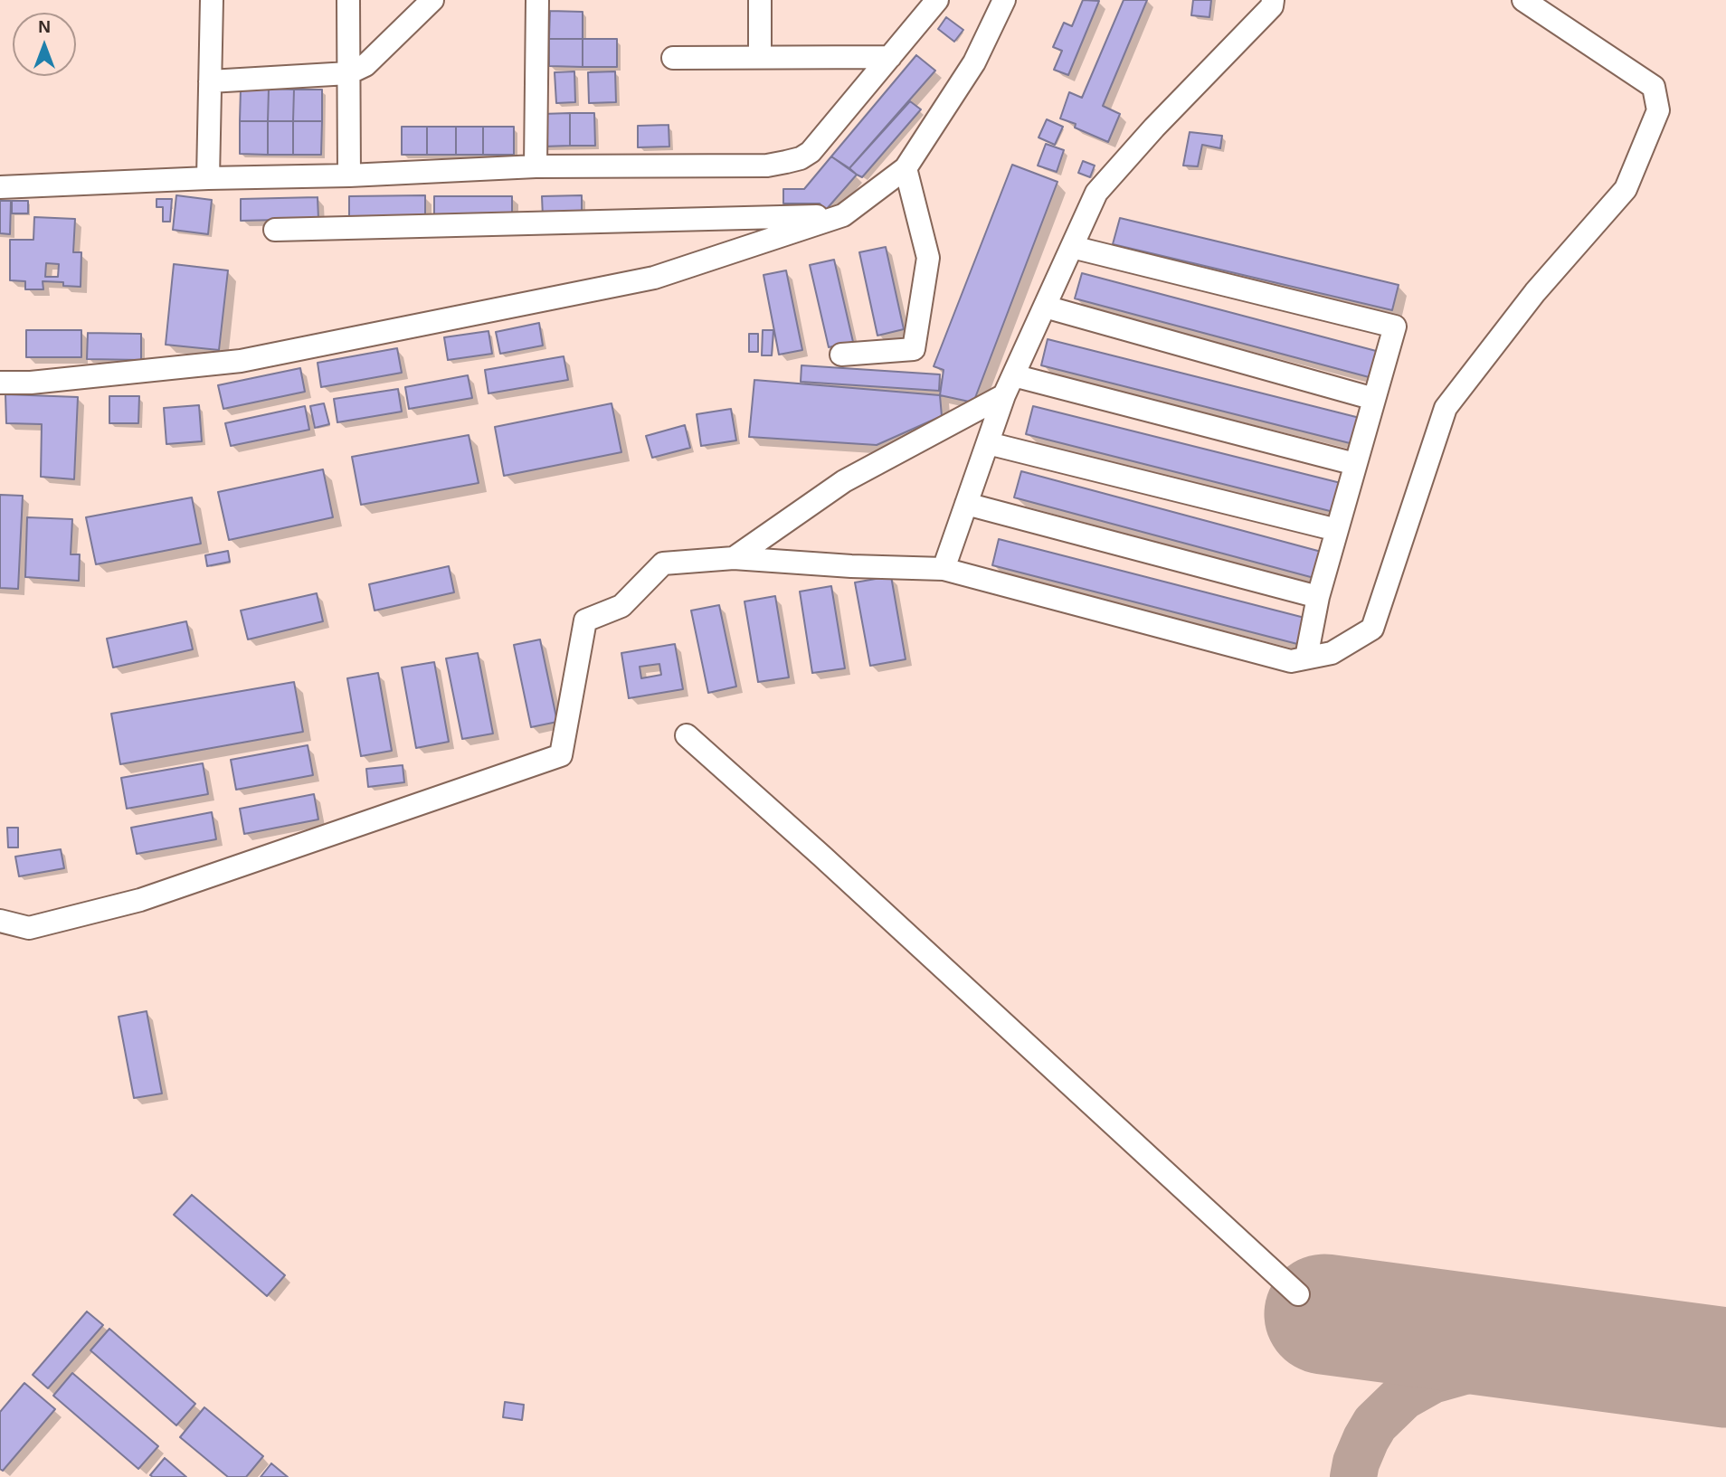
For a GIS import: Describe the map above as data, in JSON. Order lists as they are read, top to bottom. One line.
{"north":"top"}
